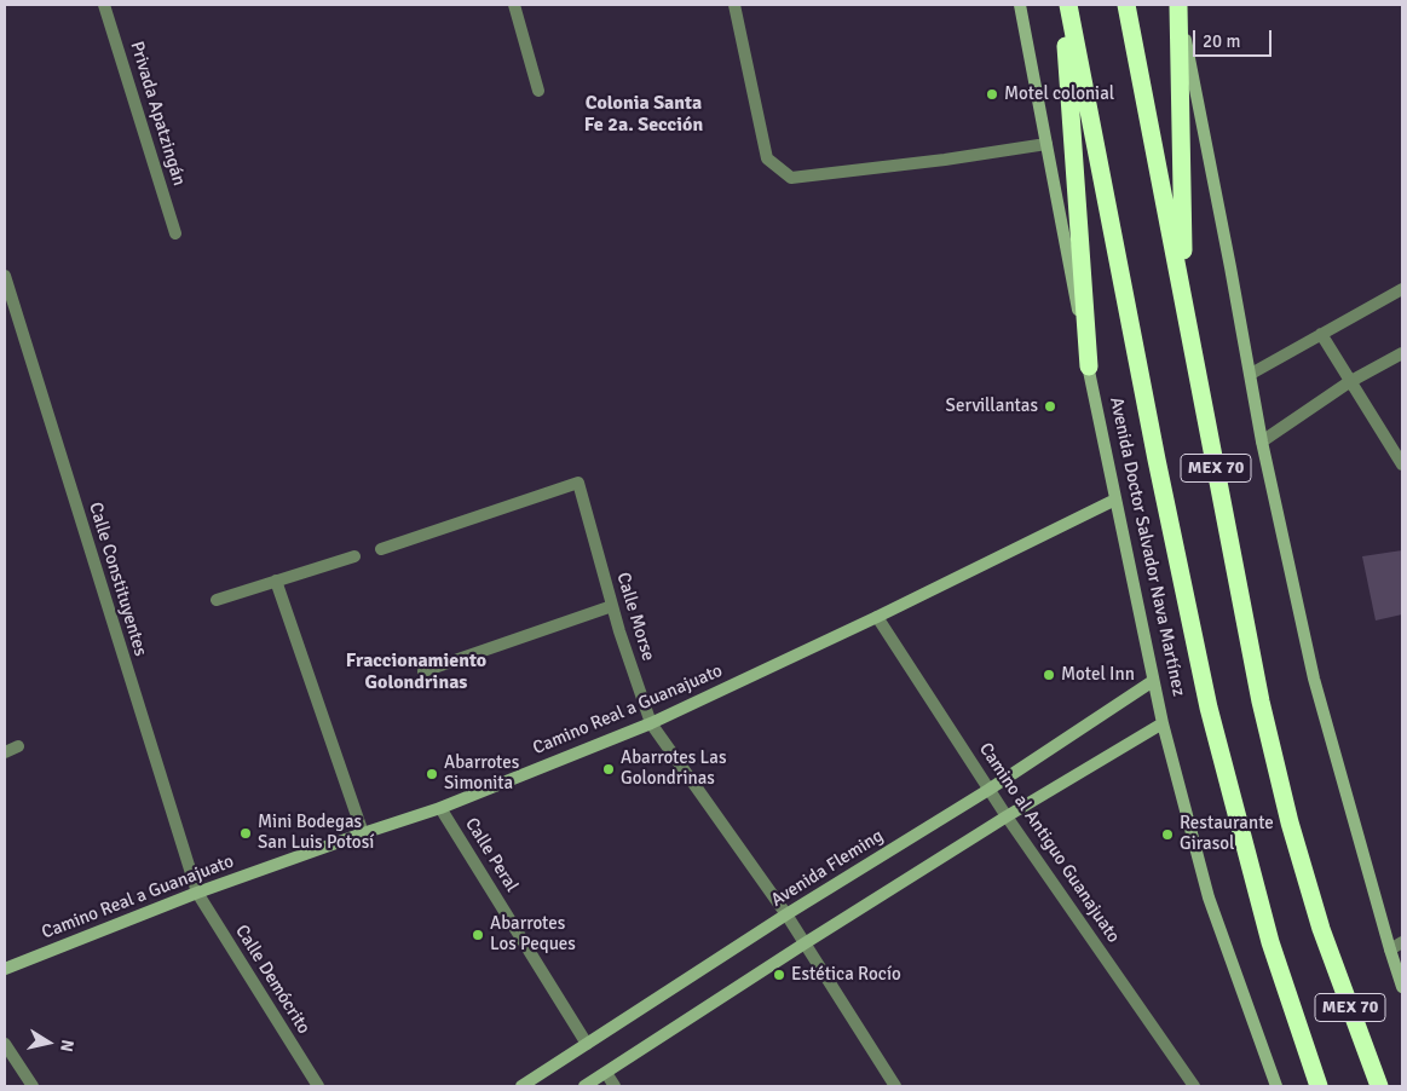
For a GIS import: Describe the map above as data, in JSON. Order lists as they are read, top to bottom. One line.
{"streets":{"highway":["MEX 70","Avenida Doctor Salvador Nava Martínez"],"street":["Privada Apatzingán","Calle Constituyentes","Calle Morse","Camino Real a Guanajuato","Camino al Antiguo Guanajuato","Calle Peral","Avenida Fleming","Calle Demócrito"]},"crossings":[["Avenida Doctor Salvador Nava Martínez","Camino Real a Guanajuato"],["Avenida Doctor Salvador Nava Martínez","Avenida Fleming"],["Calle Constituyentes","Camino Real a Guanajuato"],["Calle Constituyentes","Calle Demócrito"],["Calle Morse","Camino Real a Guanajuato"],["Calle Morse","Avenida Fleming"],["Camino Real a Guanajuato","Camino al Antiguo Guanajuato"],["Camino Real a Guanajuato","Calle Peral"],["Camino Real a Guanajuato","Calle Demócrito"],["Camino al Antiguo Guanajuato","Avenida Fleming"],["Calle Peral","Avenida Fleming"]],"districts":["Colonia Santa Fe 2a. Sección","Fraccionamiento Golondrinas"],"places":["Motel colonial","Servillantas","Motel Inn","Abarrotes Las Golondrinas","Abarrotes Simonita","Mini Bodegas San Luis Potosí","Restaurante Girasol","Abarrotes Los Peques","Estética Rocío"],"scale_bar":"20 m","north":"right"}
